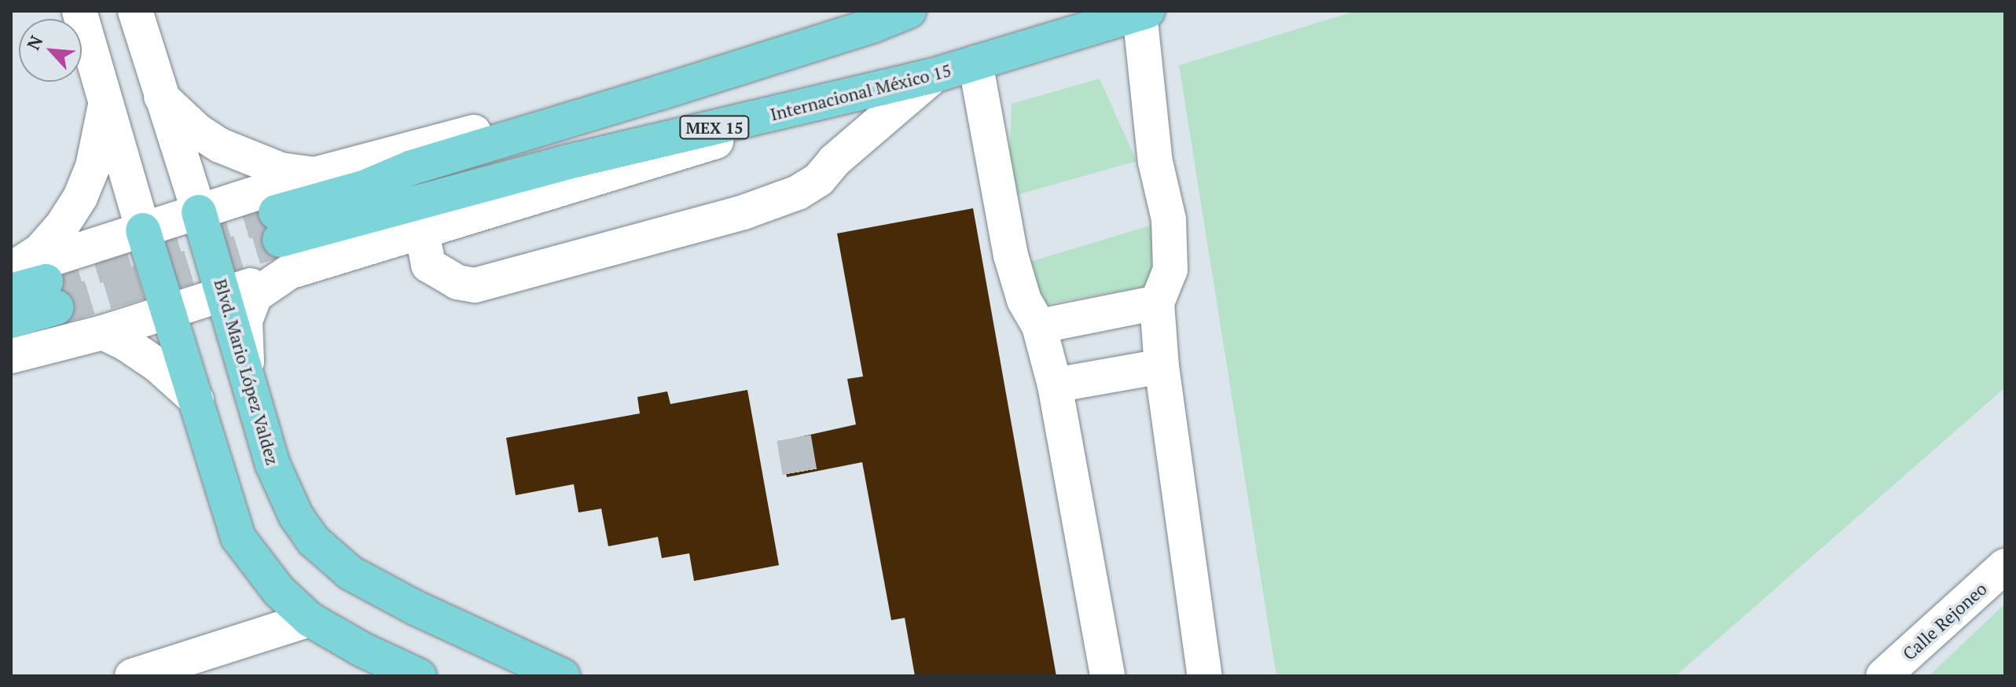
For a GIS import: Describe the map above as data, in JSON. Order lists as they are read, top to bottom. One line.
{"streets":{"main road":["Internacional México 15","MEX 15","Blvd. Mario López Valdez"],"street":["Calle Rejoneo"]},"north":"top left"}
